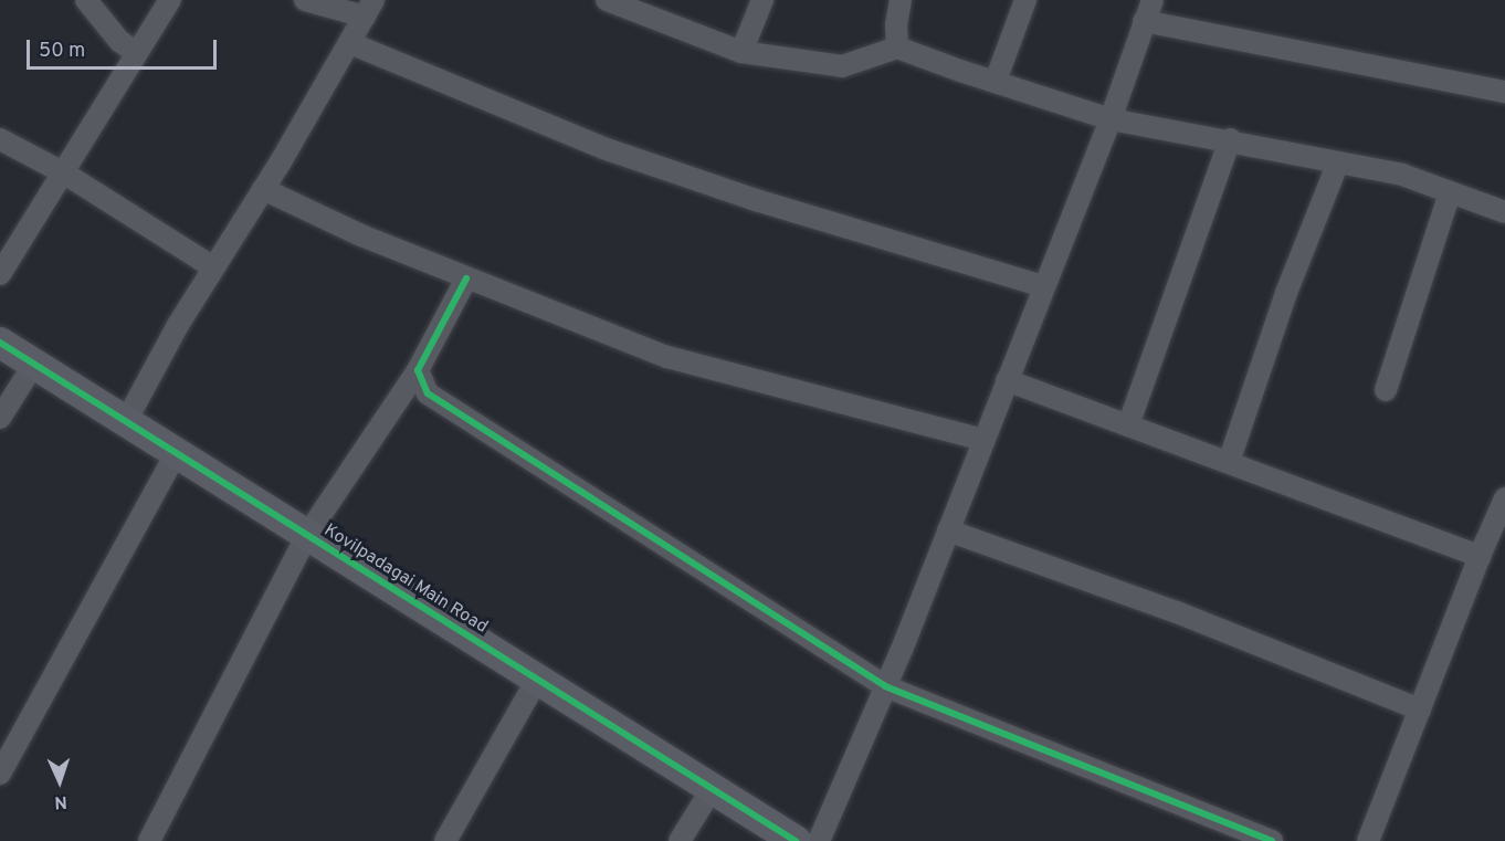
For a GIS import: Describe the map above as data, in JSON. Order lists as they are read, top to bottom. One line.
{"streets":{"street":["Kovilpadagai Main Road"]},"scale_bar":"50 m","north":"bottom"}
